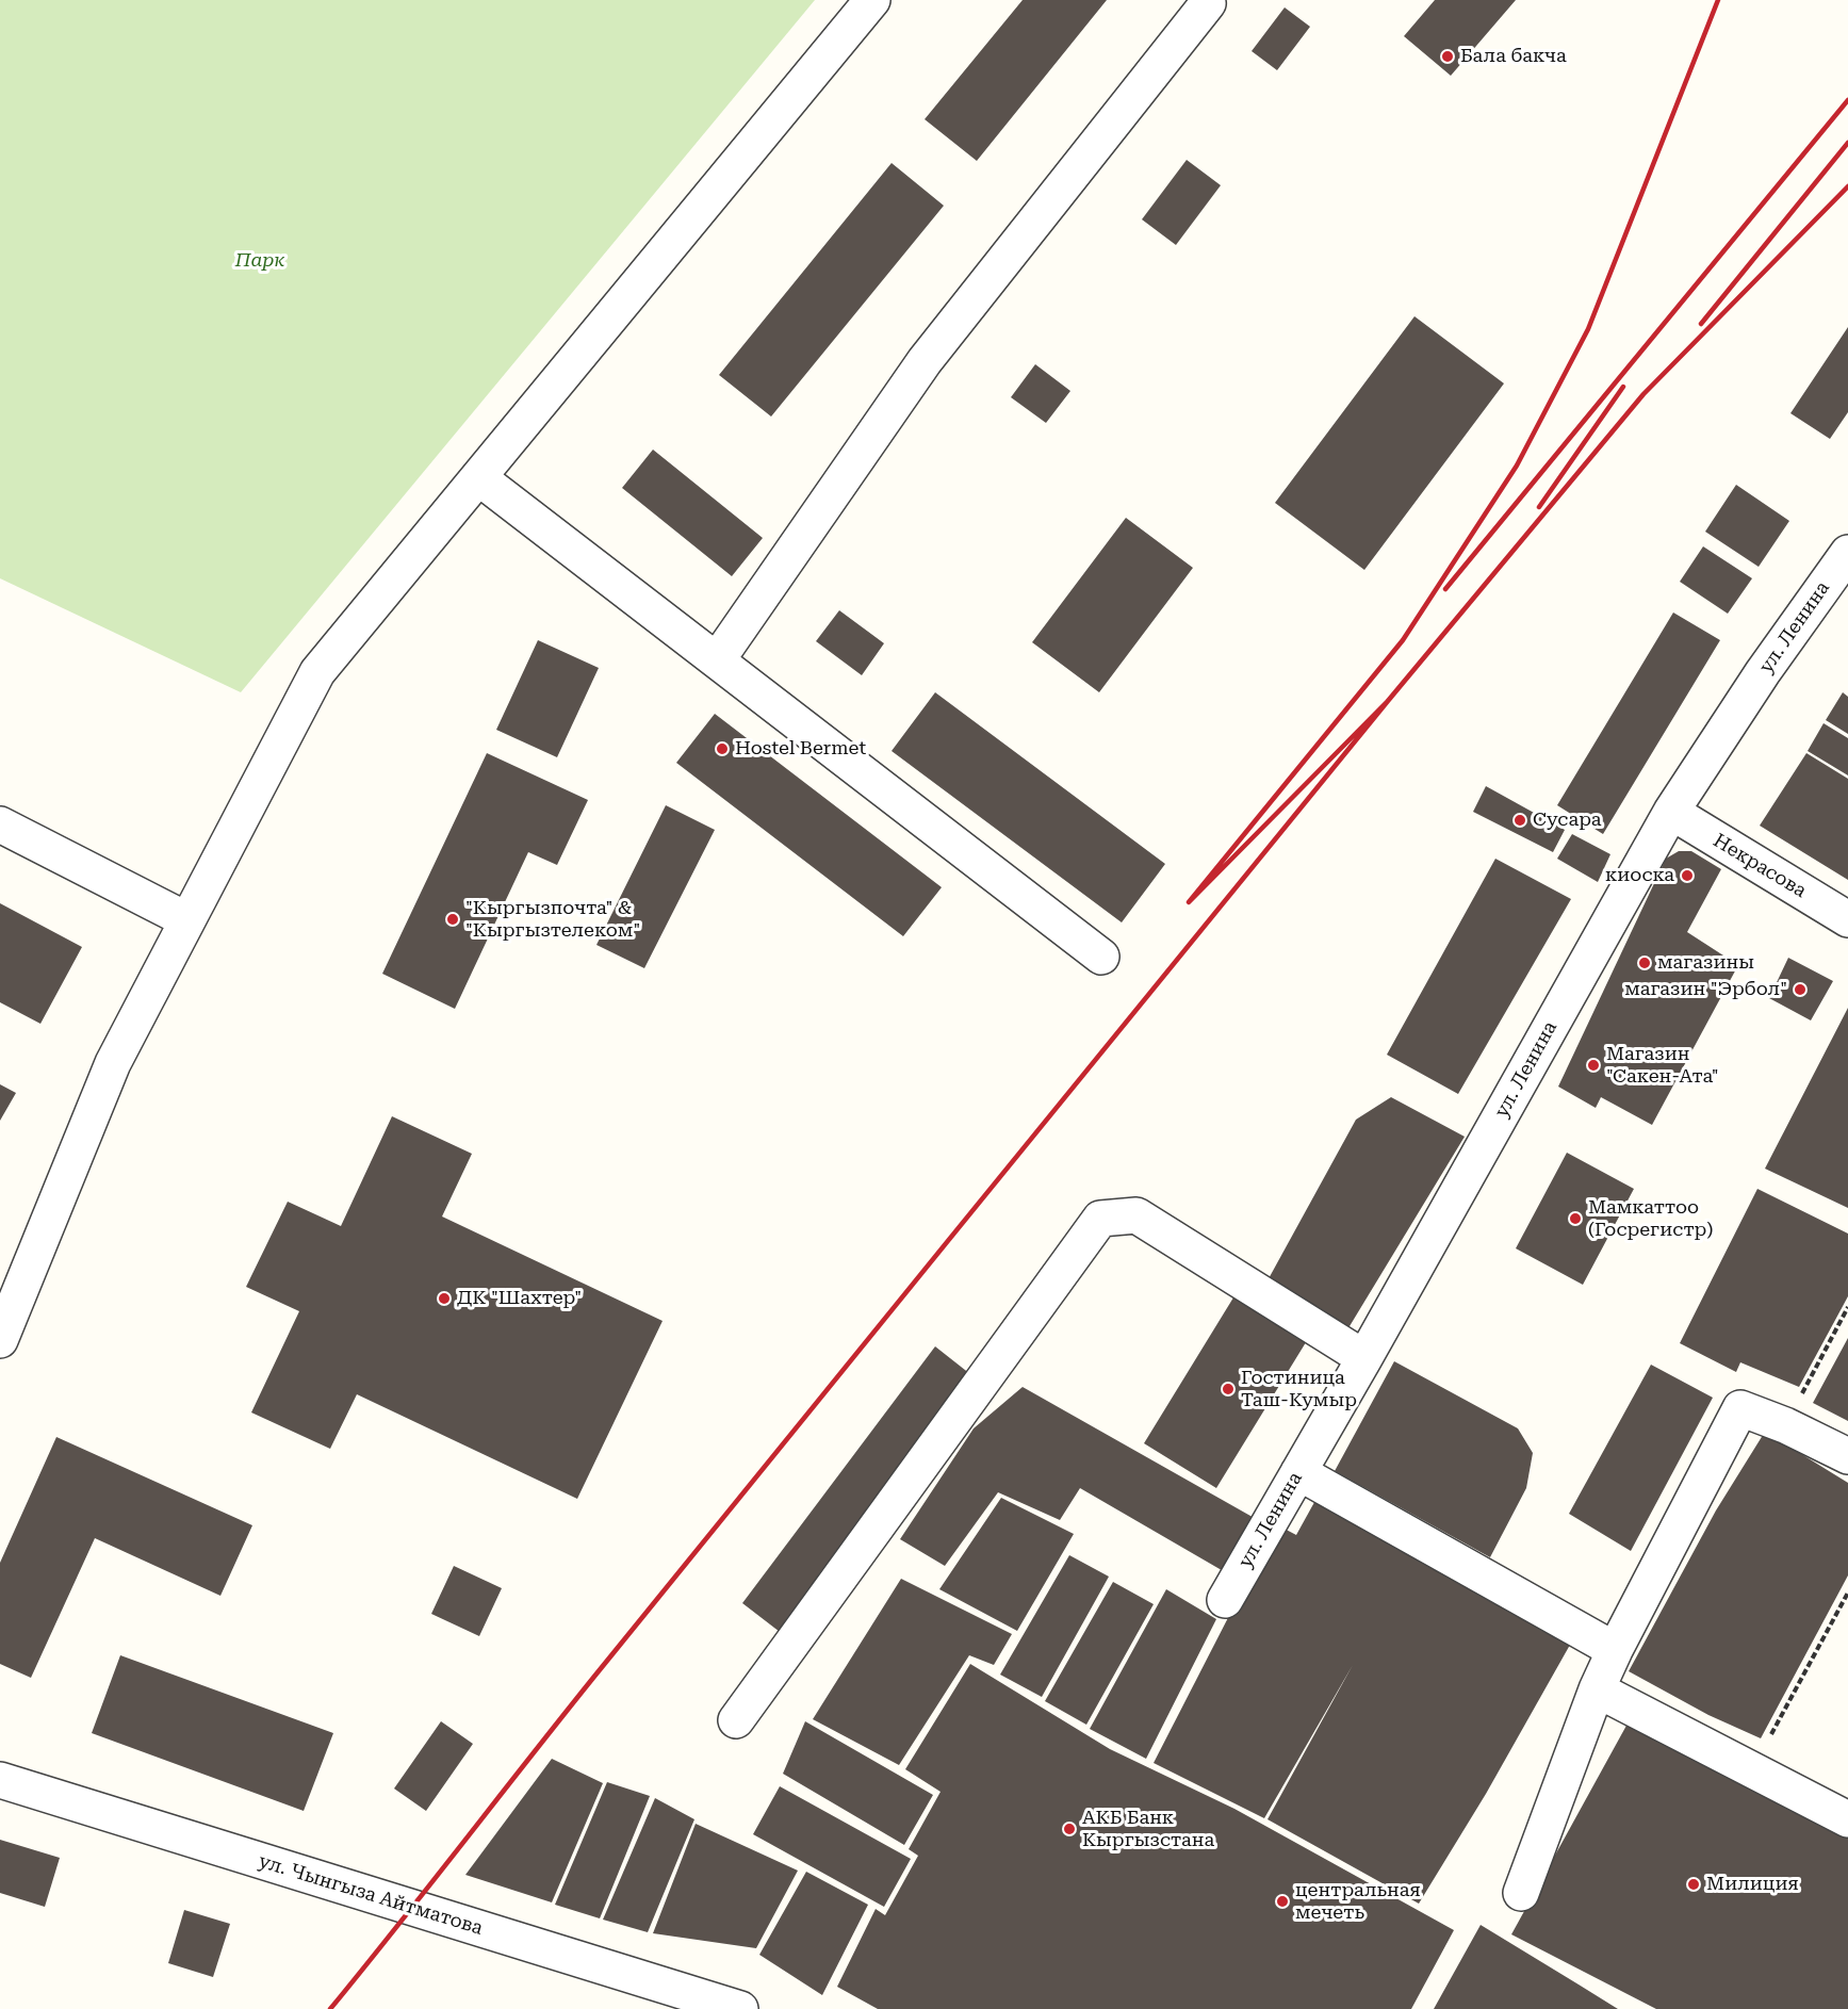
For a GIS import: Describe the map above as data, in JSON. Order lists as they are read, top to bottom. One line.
{"streets":{"street":["ул. Ленина","Некрасова","ул. Чынгыза Айтматова"]},"crossings":[["ул. Ленина","Некрасова"]],"parks":["Парк"],"places":["Бала бакча","Hostel Bermet","Сусара","киоска","\"Кыргызпочта\" & \"Кыргызтелеком\"","магазины","магазин \"Эрбол\"","Магазин \"Сакен-Ата\"","Мамкаттоо (Госрегистр)","ДК \"Шахтер\"","Гостиница Таш-Кумыр","АКБ Банк Кыргызстана","Милиция","центральная мечеть"]}
